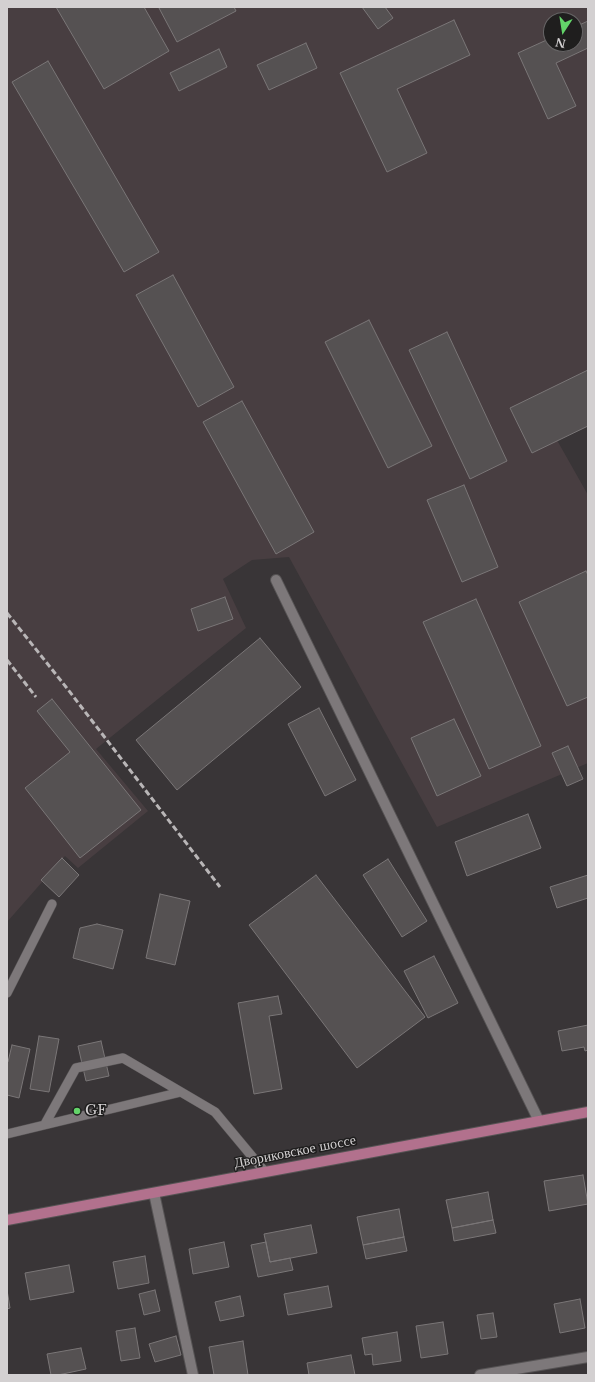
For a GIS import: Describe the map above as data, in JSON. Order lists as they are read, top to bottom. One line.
{"streets":{"main road":["Двориковское шоссе"]},"places":["GF"],"north":"bottom"}
